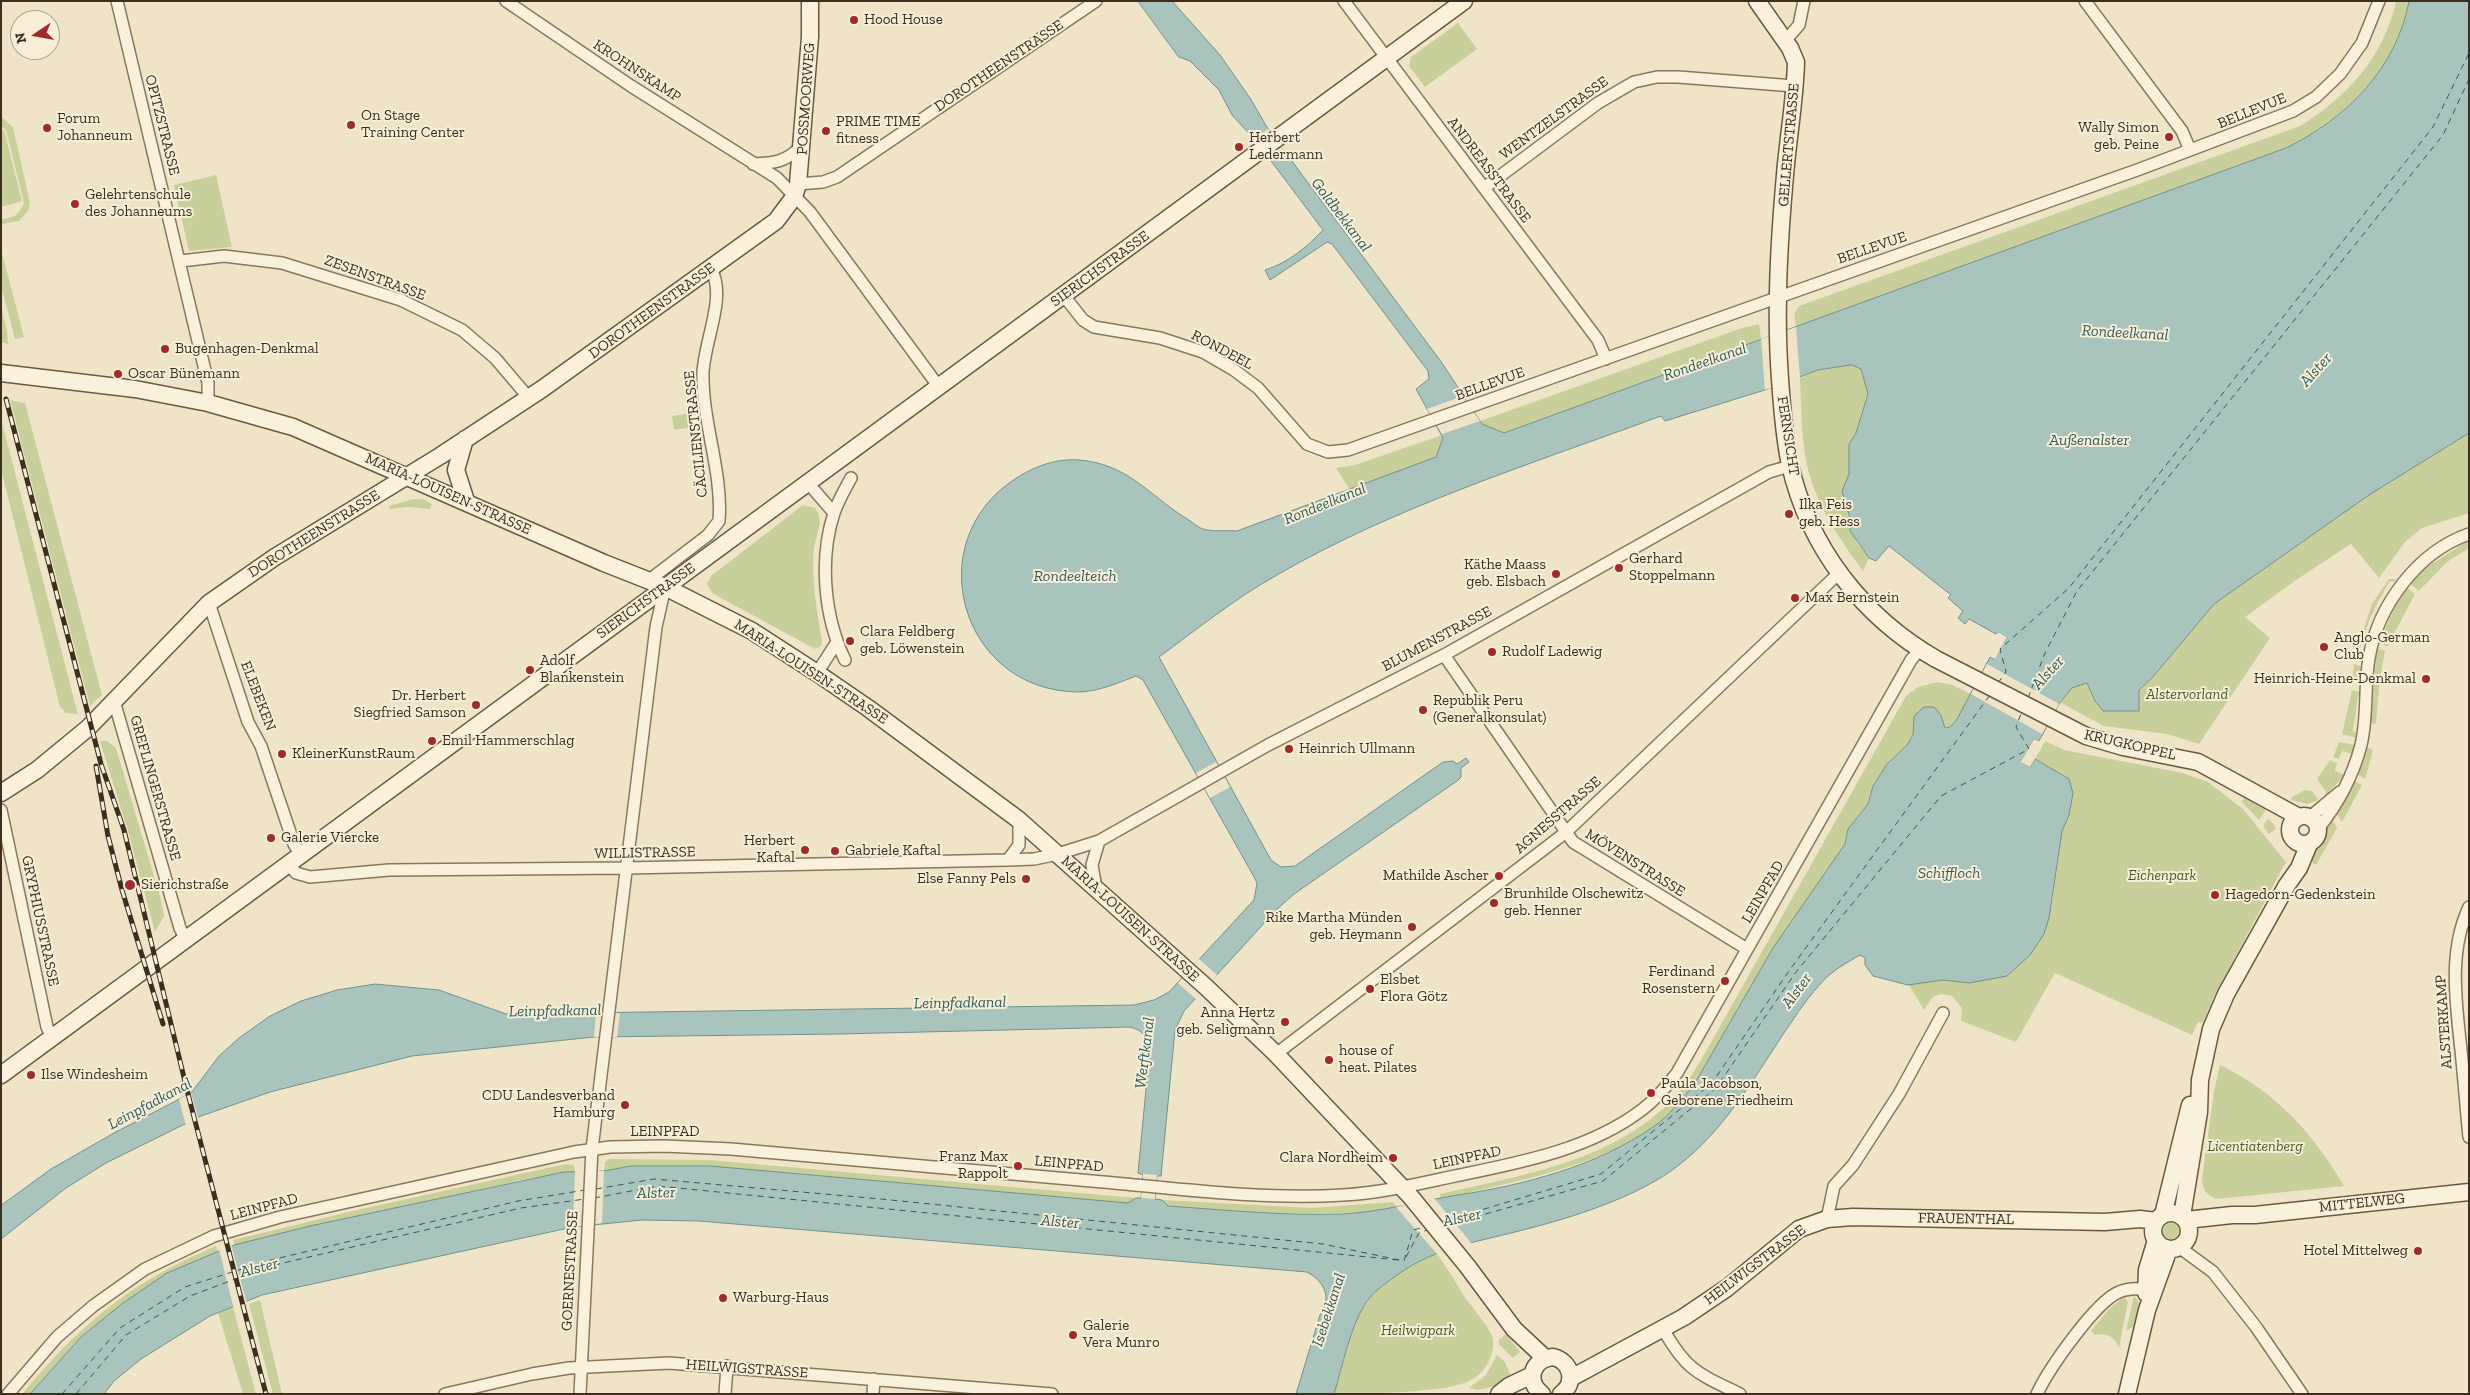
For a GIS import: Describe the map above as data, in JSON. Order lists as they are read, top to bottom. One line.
{"streets":{"street":["DOROTHEENSTRASSE","KROHNSKAMP","POSSMOORWEG","BELLEVUE","WENTZELSTRASSE","OPITZSTRASSE","GELLERTSTRASSE","ANDREASSTRASSE","SIERICHSTRASSE","ZESENSTRASSE","RONDEEL","CÄCILIENSTRASSE","FERNSICHT","MARIA-LOUISEN-STRASSE","BLUMENSTRASSE","ELEBEKEN","KRUGKOPPEL","GREFLINGERSTRASSE","AGNESSTRASSE","WILLISTRASSE","MÖVENSTRASSE","LEINPFAD","GRYPHIUSSTRASSE","ALSTERKAMP","MITTELWEG","FRAUENTHAL","HEILWIGSTRASSE","GOERNESTRASSE"]},"crossings":[["DOROTHEENSTRASSE","KROHNSKAMP"],["DOROTHEENSTRASSE","POSSMOORWEG"],["DOROTHEENSTRASSE","ZESENSTRASSE"],["DOROTHEENSTRASSE","CÄCILIENSTRASSE"],["DOROTHEENSTRASSE","MARIA-LOUISEN-STRASSE"],["DOROTHEENSTRASSE","ELEBEKEN"],["DOROTHEENSTRASSE","GREFLINGERSTRASSE"],["KROHNSKAMP","POSSMOORWEG"],["KROHNSKAMP","SIERICHSTRASSE"],["BELLEVUE","GELLERTSTRASSE"],["BELLEVUE","ANDREASSTRASSE"],["BELLEVUE","RONDEEL"],["BELLEVUE","FERNSICHT"],["WENTZELSTRASSE","GELLERTSTRASSE"],["WENTZELSTRASSE","ANDREASSTRASSE"],["OPITZSTRASSE","ZESENSTRASSE"],["OPITZSTRASSE","MARIA-LOUISEN-STRASSE"],["GELLERTSTRASSE","FERNSICHT"],["ANDREASSTRASSE","SIERICHSTRASSE"],["SIERICHSTRASSE","RONDEEL"],["SIERICHSTRASSE","CÄCILIENSTRASSE"],["SIERICHSTRASSE","MARIA-LOUISEN-STRASSE"],["SIERICHSTRASSE","ELEBEKEN"],["SIERICHSTRASSE","GREFLINGERSTRASSE"],["SIERICHSTRASSE","WILLISTRASSE"],["SIERICHSTRASSE","GRYPHIUSSTRASSE"],["SIERICHSTRASSE","GOERNESTRASSE"],["FERNSICHT","BLUMENSTRASSE"],["FERNSICHT","KRUGKOPPEL"],["FERNSICHT","AGNESSTRASSE"],["FERNSICHT","LEINPFAD"],["MARIA-LOUISEN-STRASSE","BLUMENSTRASSE"],["MARIA-LOUISEN-STRASSE","AGNESSTRASSE"],["MARIA-LOUISEN-STRASSE","WILLISTRASSE"],["MARIA-LOUISEN-STRASSE","LEINPFAD"],["MARIA-LOUISEN-STRASSE","GOERNESTRASSE"],["BLUMENSTRASSE","WILLISTRASSE"],["BLUMENSTRASSE","MÖVENSTRASSE"],["ELEBEKEN","WILLISTRASSE"],["KRUGKOPPEL","LEINPFAD"],["AGNESSTRASSE","MÖVENSTRASSE"],["WILLISTRASSE","GOERNESTRASSE"],["MÖVENSTRASSE","LEINPFAD"],["LEINPFAD","GOERNESTRASSE"],["MITTELWEG","FRAUENTHAL"],["FRAUENTHAL","HEILWIGSTRASSE"],["HEILWIGSTRASSE","GOERNESTRASSE"]],"water":["Goldbekkanal","Rondeelkanal","Alster","Außenalster","Rondeelteich","Schiffloch","Leinpfadkanal","Werftkanal","Isebekkanal"],"parks":["Alstervorland","Eichenpark","Licentiatenberg","Heilwigpark"],"places":["Hood House","On Stage Training Center","Forum Johanneum","PRIME TIME fitness","Wally Simon geb. Peine","Herbert Ledermann","Gelehrtenschule des Johanneums","Bugenhagen-Denkmal","Oscar Bünemann","Ilka Feis geb. Hess","Gerhard Stoppelmann","Käthe Maass geb. Elsbach","Max Bernstein","Clara Feldberg geb. Löwenstein","Anglo-German Club","Rudolf Ladewig","Adolf Blankenstein","Heinrich-Heine-Denkmal","Dr. Herbert Siegfried Samson","Republik Peru (Generalkonsulat)","Emil Hammerschlag","Heinrich Ullmann","KleinerKunstRaum","Galerie Viercke","Herbert Kaftal","Gabriele Kaftal","Mathilde Ascher","Else Fanny Pels","Sierichstraße","Hagedorn-Gedenkstein","Brunhilde Olschewitz geb. Henner","Rike Martha Münden geb. Heymann","Ferdinand Rosenstern","Elsbet Flora Götz","Anna Hertz geb. Seligmann","house of heat. Pilates","Ilse Windesheim","Paula Jacobson, Geborene Friedheim","CDU Landesverband Hamburg","Clara Nordheim","Franz Max Rappolt","Hotel Mittelweg","Warburg-Haus","Galerie Vera Munro"],"north":"left"}
